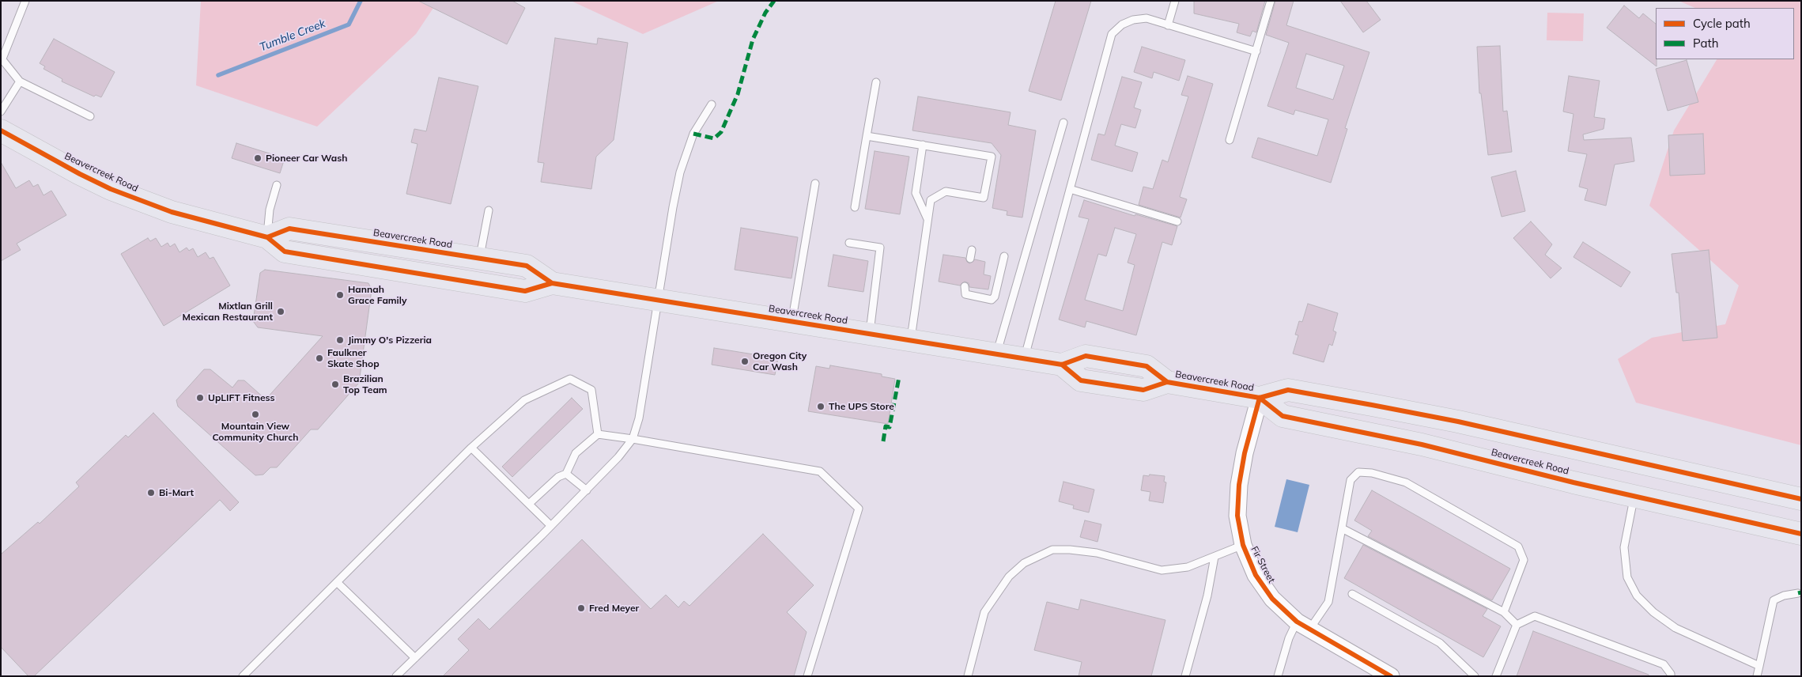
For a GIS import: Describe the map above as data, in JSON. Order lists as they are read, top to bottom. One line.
{"streets":{"main road":["Beavercreek Road"],"street":["Fir Street"]},"crossings":[["Beavercreek Road","Fir Street"]],"water":["Tumble Creek"],"places":["Pioneer Car Wash","Hannah Grace Family","Mixtlan Grill Mexican Restaurant","Jimmy O's Pizzeria","Faulkner Skate Shop","Oregon City Car Wash","Brazilian Top Team","UpLIFT Fitness","The UPS Store","Mountain View Community Church","Bi-Mart","Fred Meyer"],"legend":["Cycle path","Path"]}
